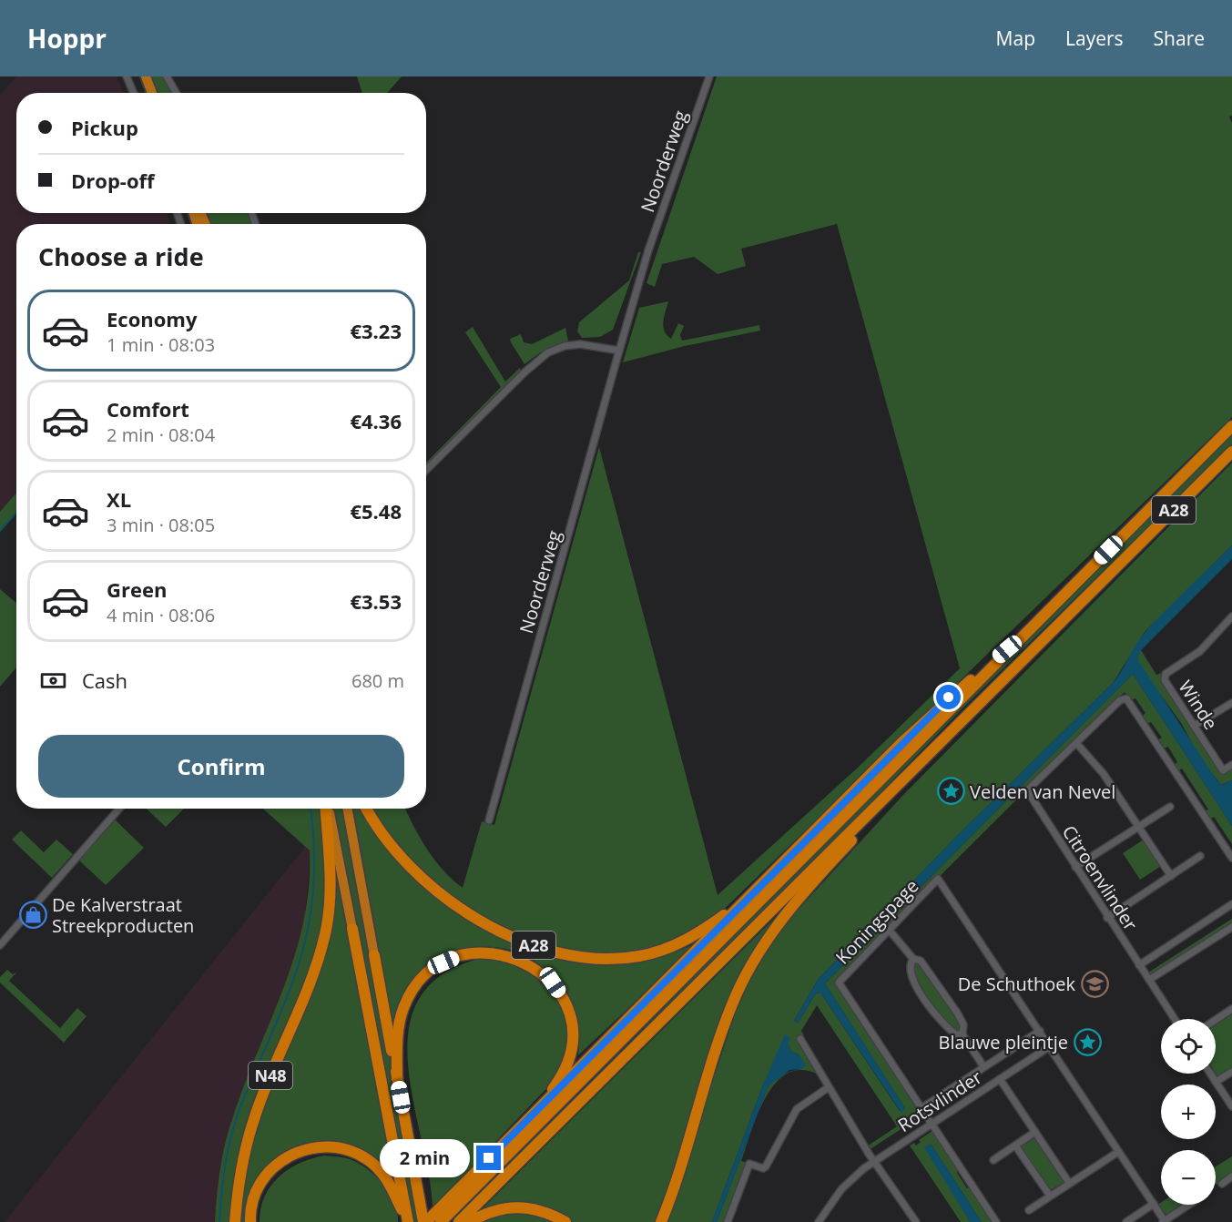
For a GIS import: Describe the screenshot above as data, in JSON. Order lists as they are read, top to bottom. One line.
{"streets":{"highway":["A28","N48"],"street":["Noorderweg","Winde","Citroenvlinder","Koningspage","Rotsvlinder"]},"crossings":[["Koningspage","Rotsvlinder"]],"places":{"place":["Velden van Nevel","Blauwe pleintje"],"shop":["De Kalverstraat Streekproducten"],"school or university":["De Schuthoek"]},"page":{"header":"Hoppr","nav":["Map","Layers","Share"],"banner":["Pickup","Drop-off"],"heading":"Choose a ride","list":[{"name":"Economy","note":"1 min · 08:03","value":"€3.23"},{"name":"Comfort","note":"2 min · 08:04","value":"€4.36"},{"name":"XL","note":"3 min · 08:05","value":"€5.48"},{"name":"Green","note":"4 min · 08:06","value":"€3.53"}],"pay":["Cash","680 m"],"buttons":"Confirm","map_buttons":["+","−"],"bubble":"2 min"}}
